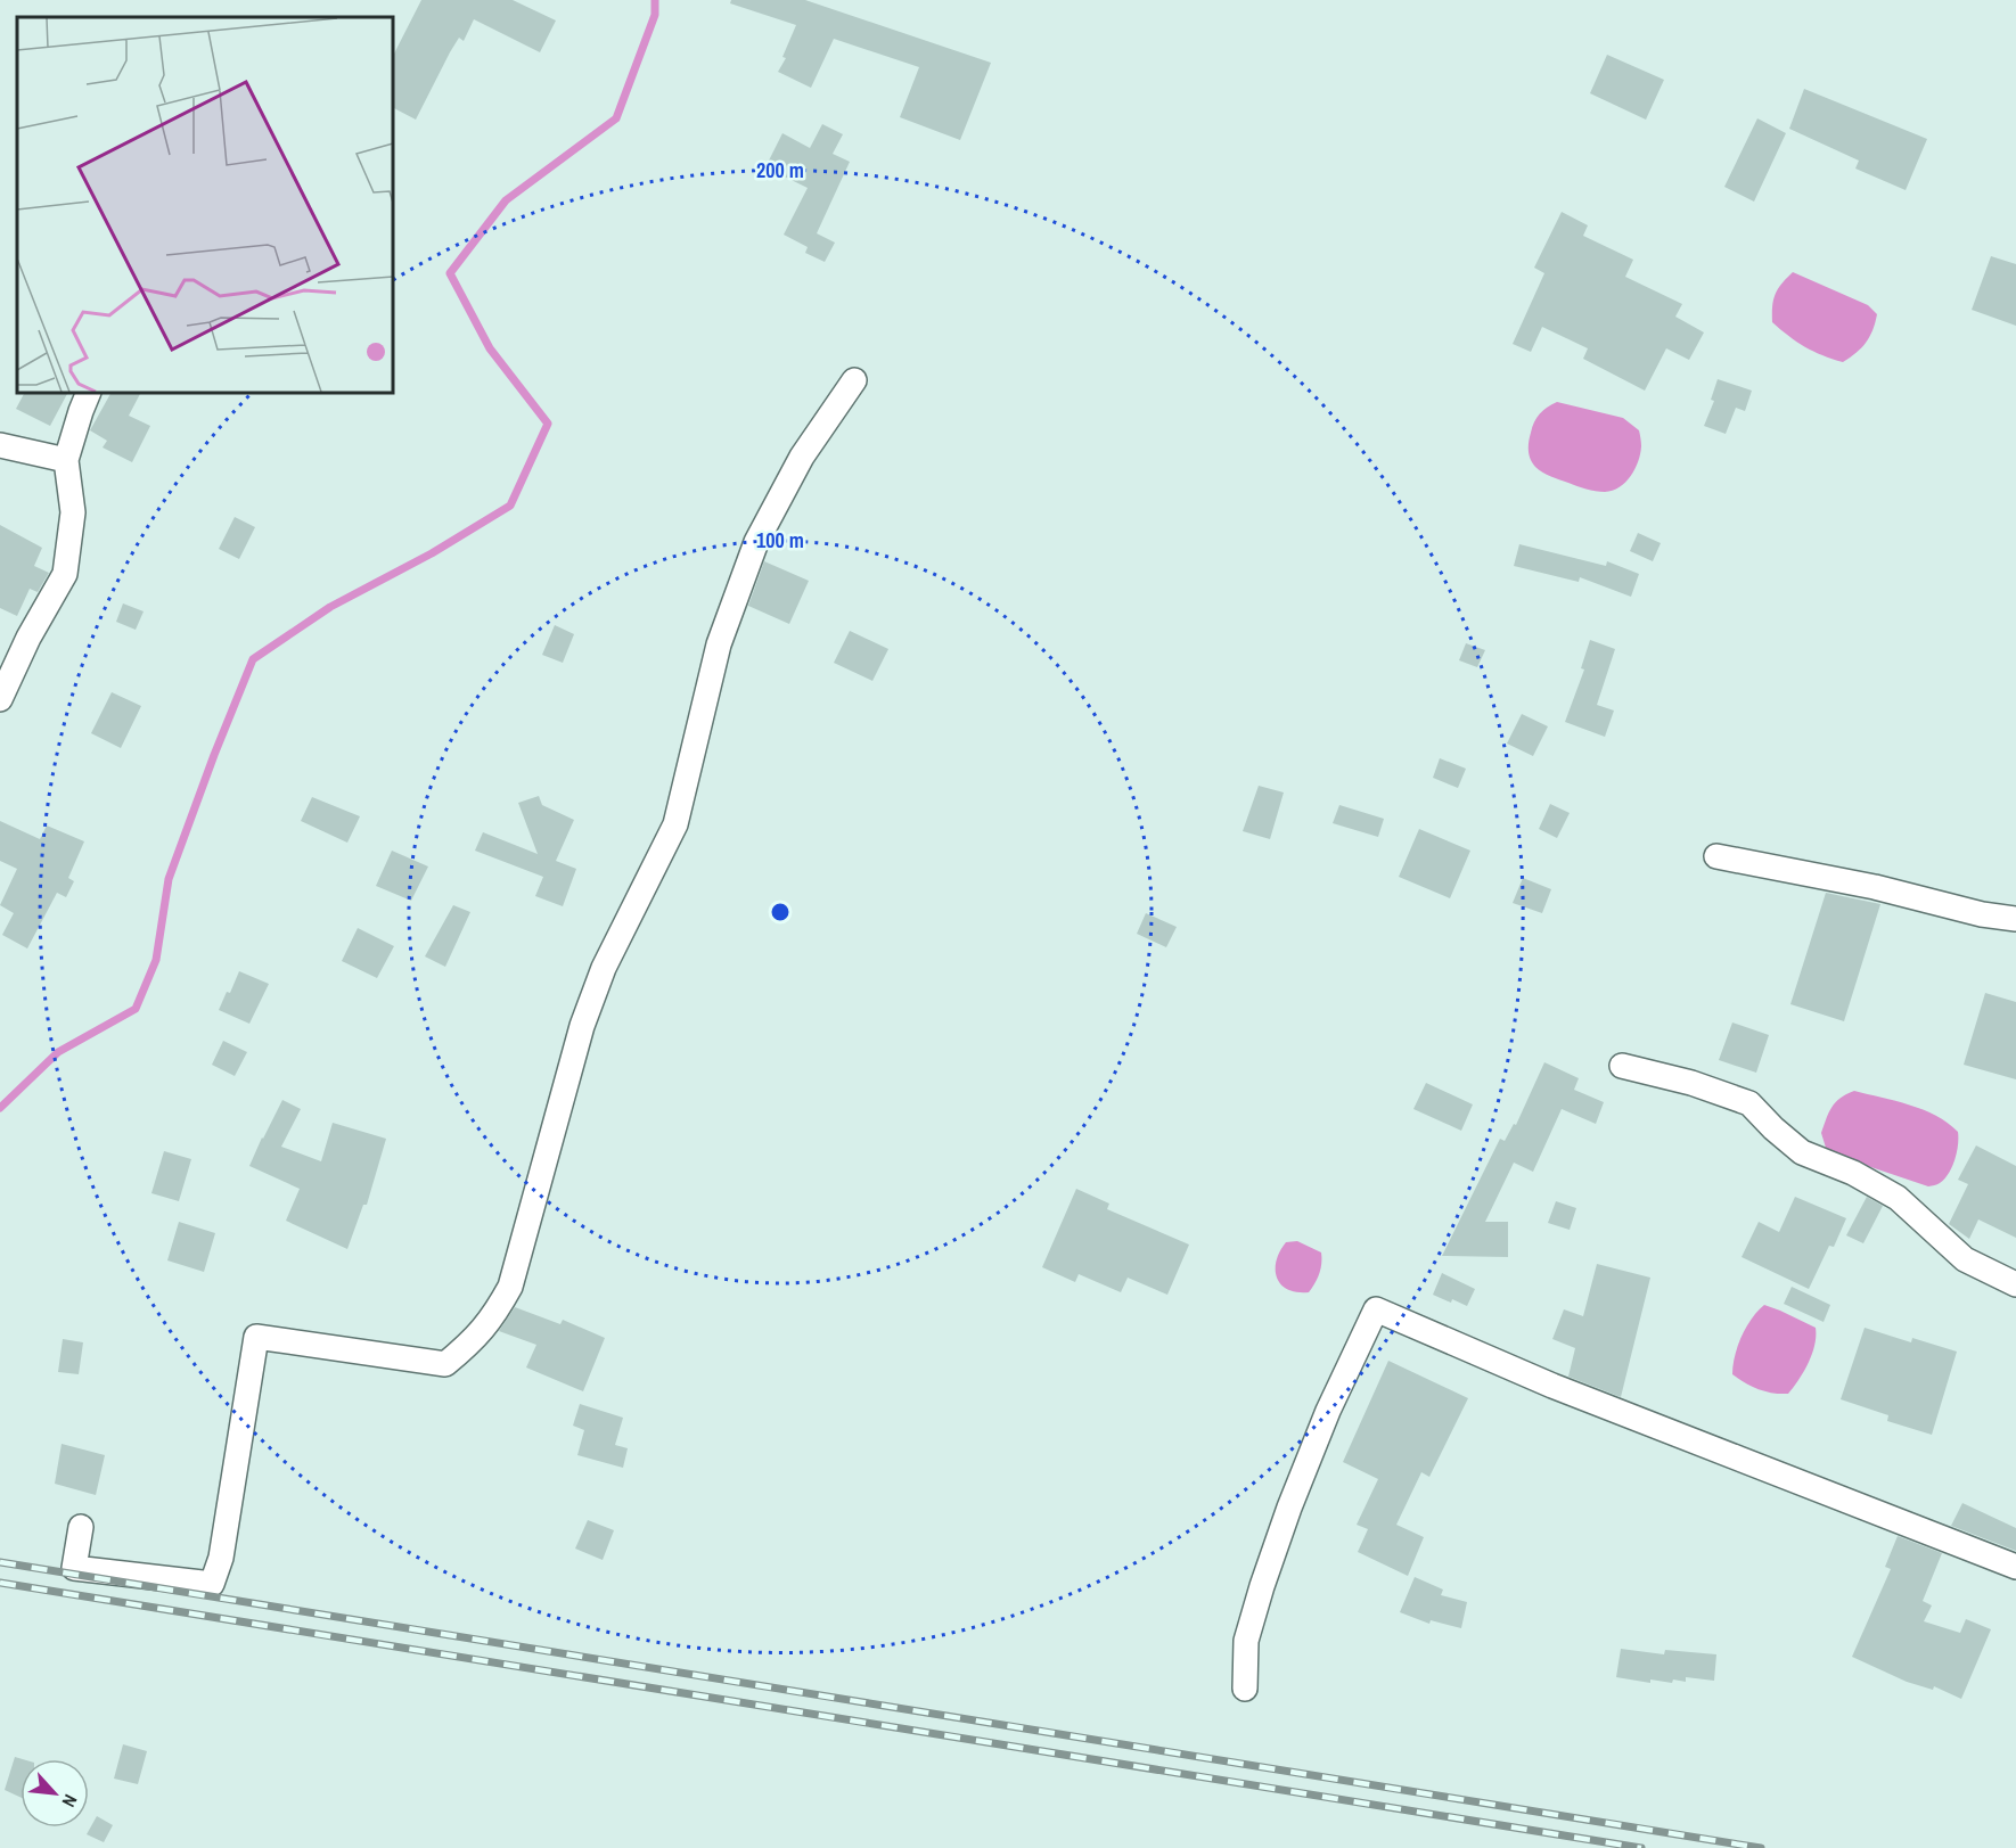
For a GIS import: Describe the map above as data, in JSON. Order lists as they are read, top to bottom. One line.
{"north":"bottom right","rings":["200 m","100 m"]}
